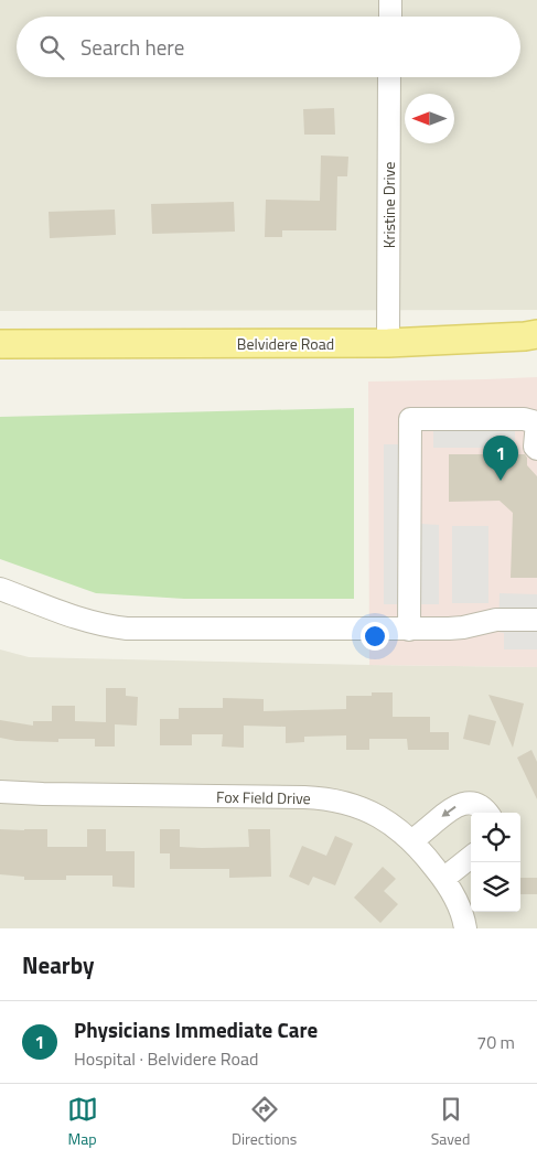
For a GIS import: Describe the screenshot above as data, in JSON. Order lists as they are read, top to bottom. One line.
{"streets":{"main road":["Belvidere Road"],"street":["Kristine Drive","Fox Field Drive"]},"crossings":[["Kristine Drive","Belvidere Road"]],"north":"left","page":{"search":"Search here","pins":"1","heading":"Nearby","list":[{"mark":"1","name":"Physicians Immediate Care","note":"Hospital · Belvidere Road","value":"70 m"}],"nav":["Map","Directions","Saved"]}}
